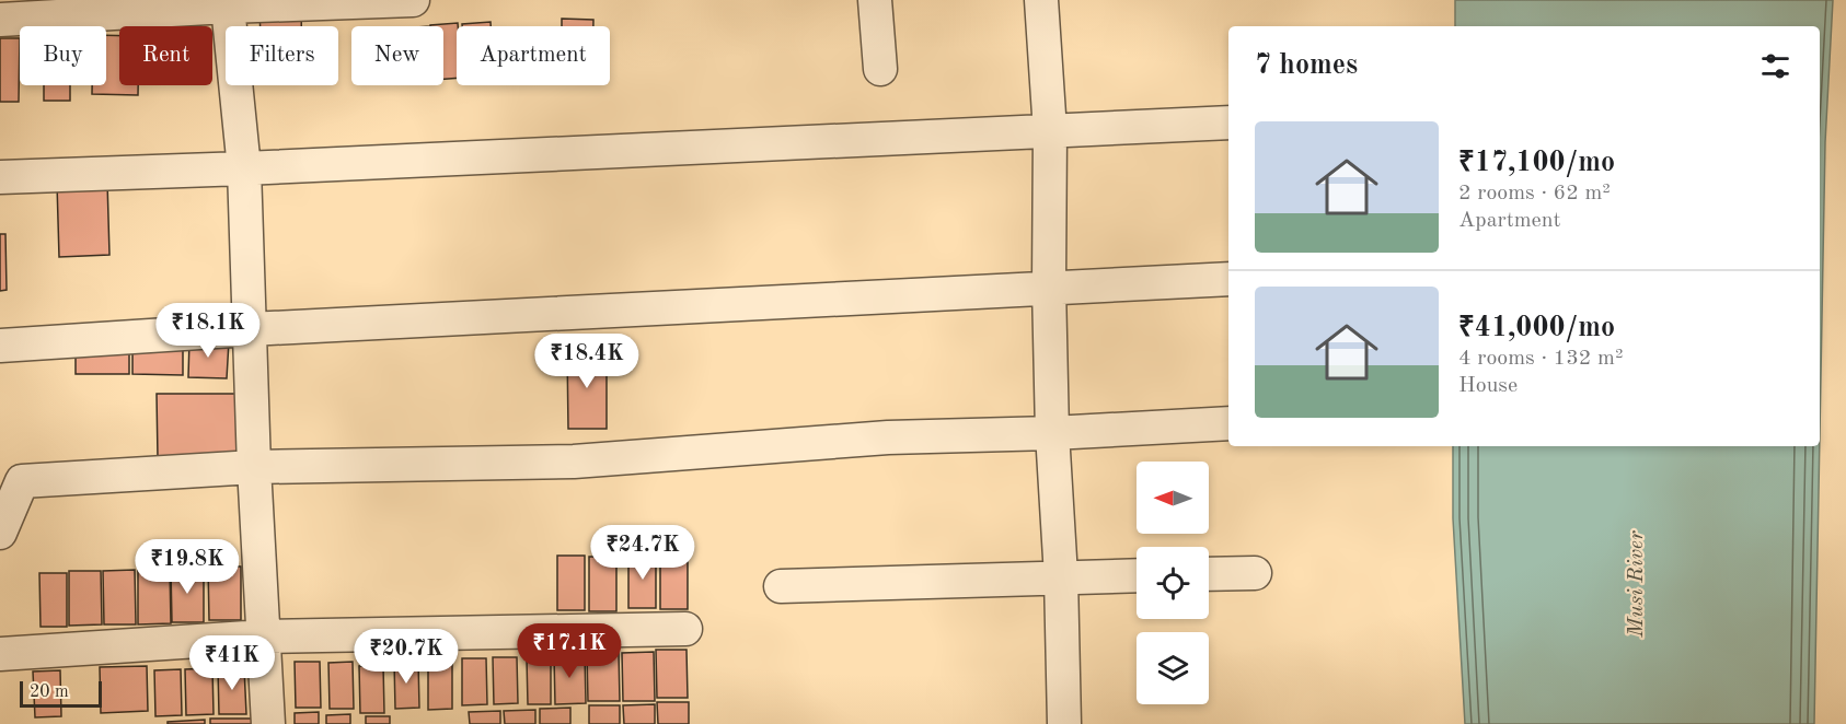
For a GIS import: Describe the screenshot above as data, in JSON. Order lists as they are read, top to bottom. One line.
{"water":["Musi River"],"scale_bar":"20 m","north":"left","page":{"chip":["Buy","Rent","Filters","New","Apartment"],"heading":"7 homes","list":[{"name":"₹17,100/mo","note":"2 rooms · 62 m² · Apartment"},{"name":"₹41,000/mo","note":"4 rooms · 132 m² · House"}],"price":["₹18.1K","₹18.4K","₹24.7K","₹19.8K","₹17.1K","₹20.7K","₹41K"],"scale":"20 m"}}
